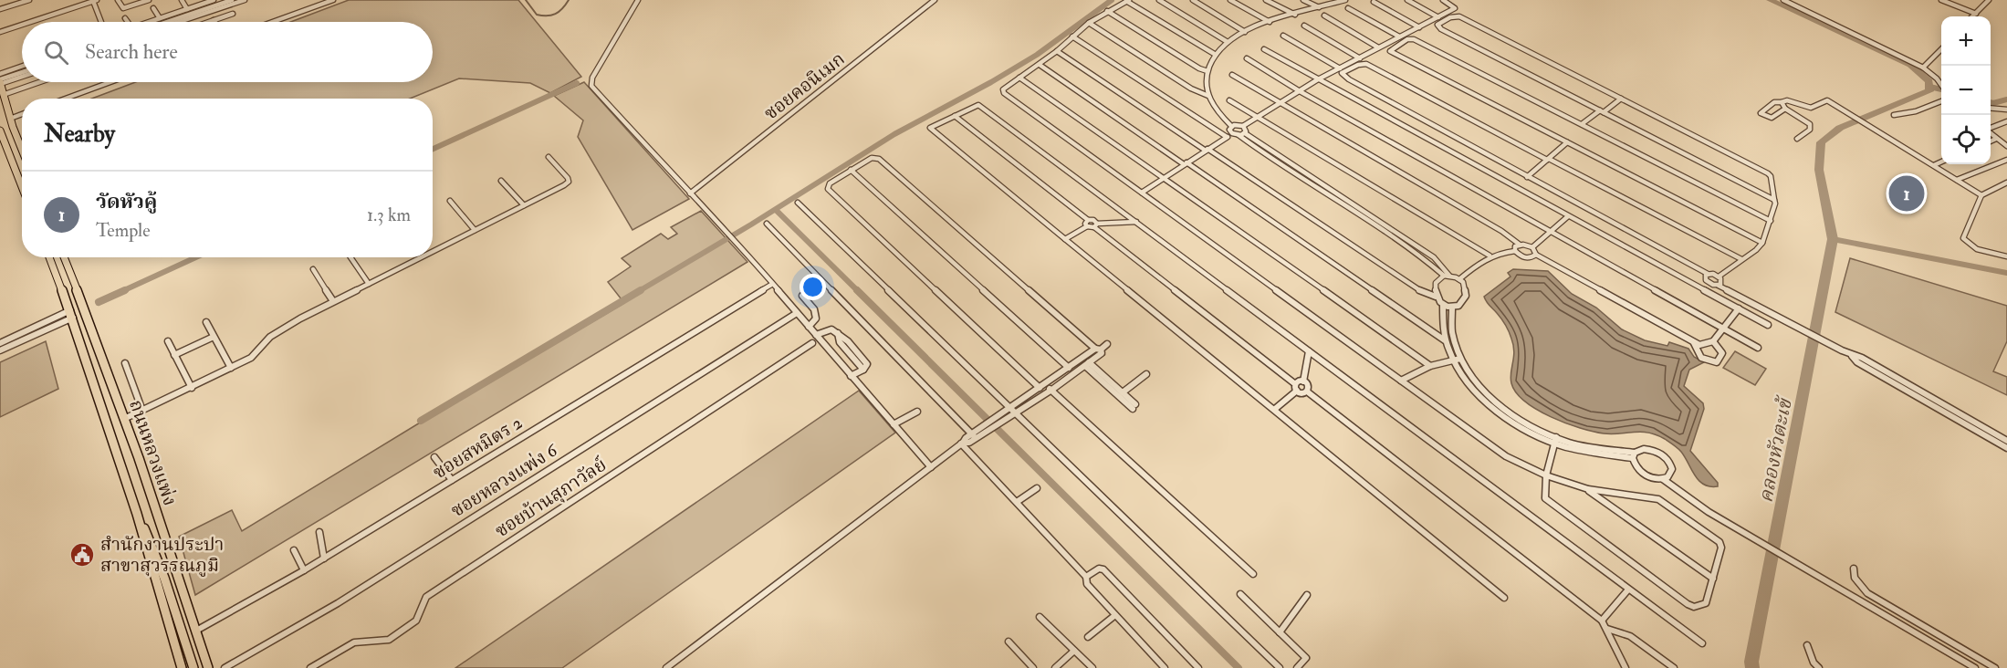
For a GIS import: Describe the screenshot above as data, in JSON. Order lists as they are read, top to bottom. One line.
{"streets":{"main road":["ถนนหลวงแพ่ง"],"street":["ซอยคอนิเมก","ซอยสหมิตร 2","ซอยหลวงแพ่ง 6","ซอยบ้านสุภาวัลย์"]},"crossings":[["ซอยสหมิตร 2","ถนนหลวงแพ่ง"]],"water":["คลองหัวตะเข้"],"places":{"public building":["สำนักงานประปา สาขาสุวรรณภูมิ"]},"page":{"map_buttons":["+","−"],"search":"Search here","heading":"Nearby","list":[{"mark":"1","name":"วัดหัวคู้","note":"Temple","value":"1.3 km"}],"pins":"1"}}
